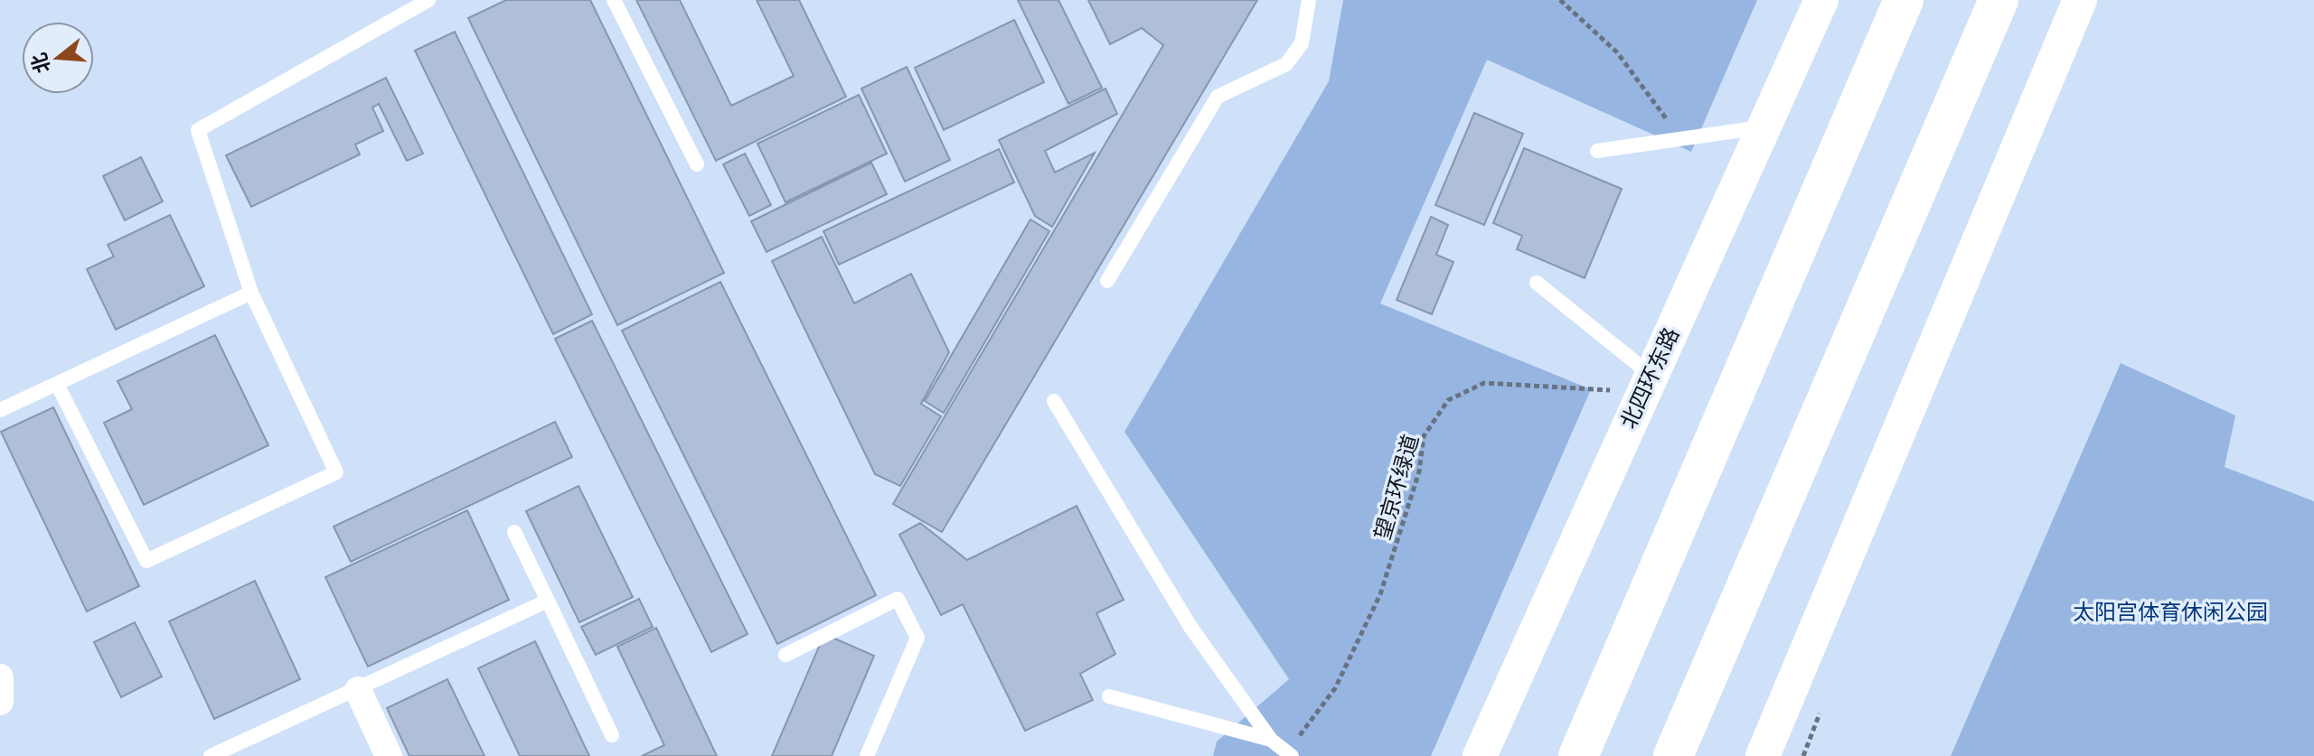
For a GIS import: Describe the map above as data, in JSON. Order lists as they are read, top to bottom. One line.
{"streets":{"street":["北四环东路"],"path":["望京环绿道"]},"crossings":[["北四环东路","望京环绿道"]],"parks":["太阳宫体育休闲公园"],"north":"left"}
